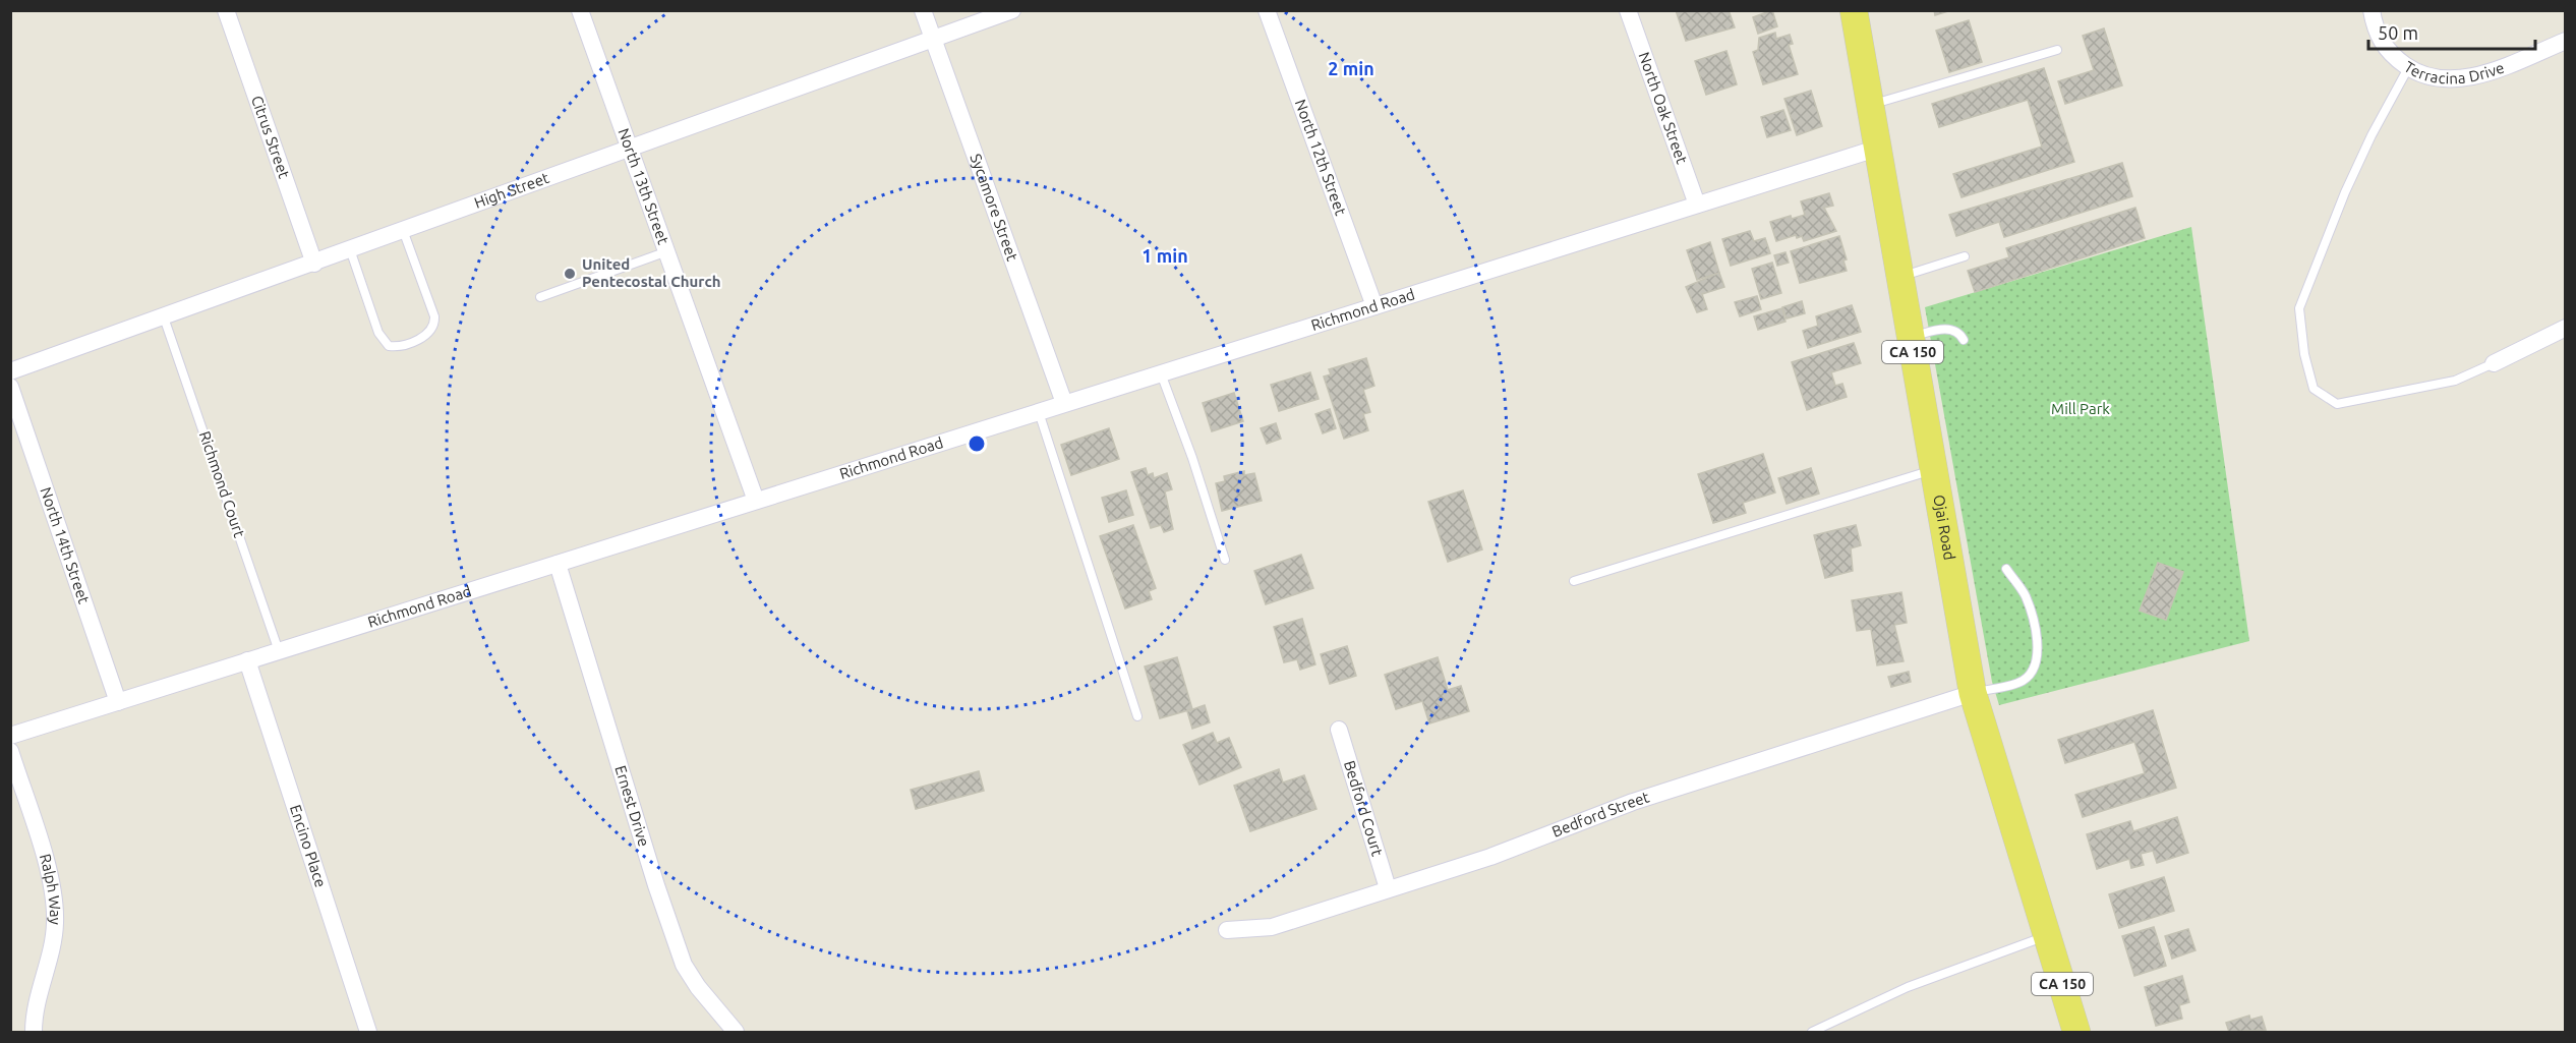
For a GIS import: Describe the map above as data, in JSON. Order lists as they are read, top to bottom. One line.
{"streets":{"main road":["CA 150","Ojai Road"],"street":["Terracina Drive","North Oak Street","Citrus Street","North 12th Street","North 13th Street","High Street","Sycamore Street","Richmond Road","North 14th Street","Ernest Drive","Bedford Court","Bedford Street","Encino Place","Ralph Way"],"lane":["Richmond Court"]},"crossings":[["North Oak Street","Richmond Road"],["Citrus Street","High Street"],["North 12th Street","Richmond Road"],["North 13th Street","High Street"],["North 13th Street","Richmond Road"],["High Street","Sycamore Street"],["High Street","Richmond Court"],["Sycamore Street","Richmond Road"],["Richmond Road","Richmond Court"],["Richmond Road","Ojai Road"],["Richmond Road","North 14th Street"],["Richmond Road","Ernest Drive"],["Richmond Road","Encino Place"],["Ojai Road","Bedford Street"],["Bedford Court","Bedford Street"]],"parks":["Mill Park"],"places":["United Pentecostal Church"],"scale_bar":"50 m","rings":["2 min","1 min"]}
